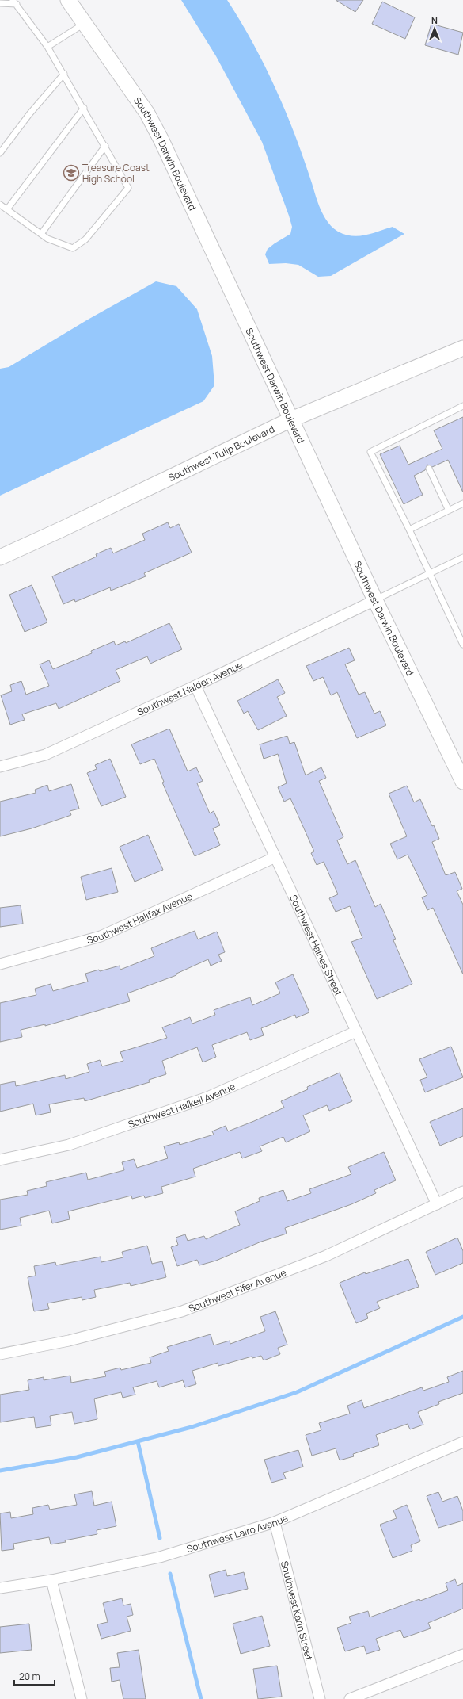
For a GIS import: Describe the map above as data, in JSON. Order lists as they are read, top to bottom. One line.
{"streets":{"street":["Southwest Darwin Boulevard","Southwest Tulip Boulevard","Southwest Halden Avenue","Southwest Halifax Avenue","Southwest Haines Street","Southwest Halkell Avenue","Southwest Fifer Avenue","Southwest Lairo Avenue","Southwest Karin Street"]},"crossings":[["Southwest Darwin Boulevard","Southwest Tulip Boulevard"],["Southwest Darwin Boulevard","Southwest Halden Avenue"],["Southwest Halden Avenue","Southwest Haines Street"],["Southwest Halifax Avenue","Southwest Haines Street"],["Southwest Haines Street","Southwest Halkell Avenue"],["Southwest Haines Street","Southwest Fifer Avenue"],["Southwest Lairo Avenue","Southwest Karin Street"]],"places":{"school or university":["Treasure Coast High School"]},"scale_bar":"20 m","north":"top"}
